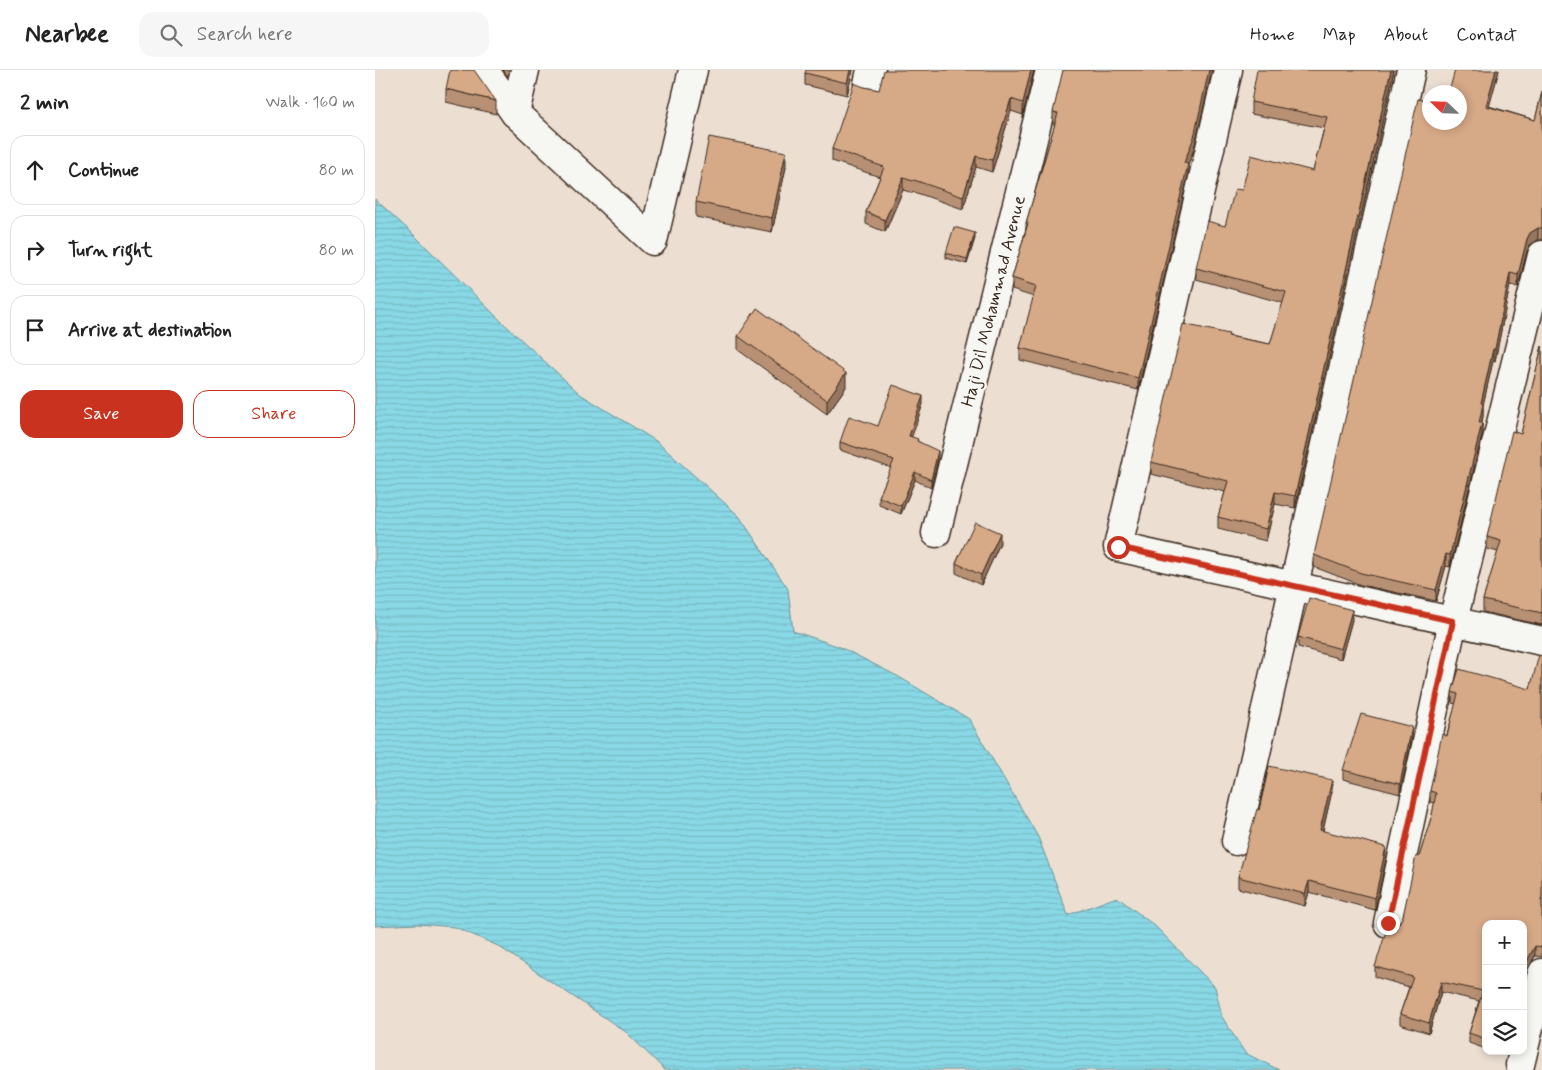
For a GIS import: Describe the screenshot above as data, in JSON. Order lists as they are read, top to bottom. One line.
{"streets":{"street":["Haji Dil Mohammad Avenue"]},"north":"top left","page":{"header":"Nearbee","search":"Search here","nav":["Home","Map","About","Contact"],"heading":["2 min","Walk · 160 m"],"list":[["Continue","80 m"],["Turn right","80 m"],"Arrive at destination"],"buttons":["Save","Share"],"map_buttons":["+","−"]}}
